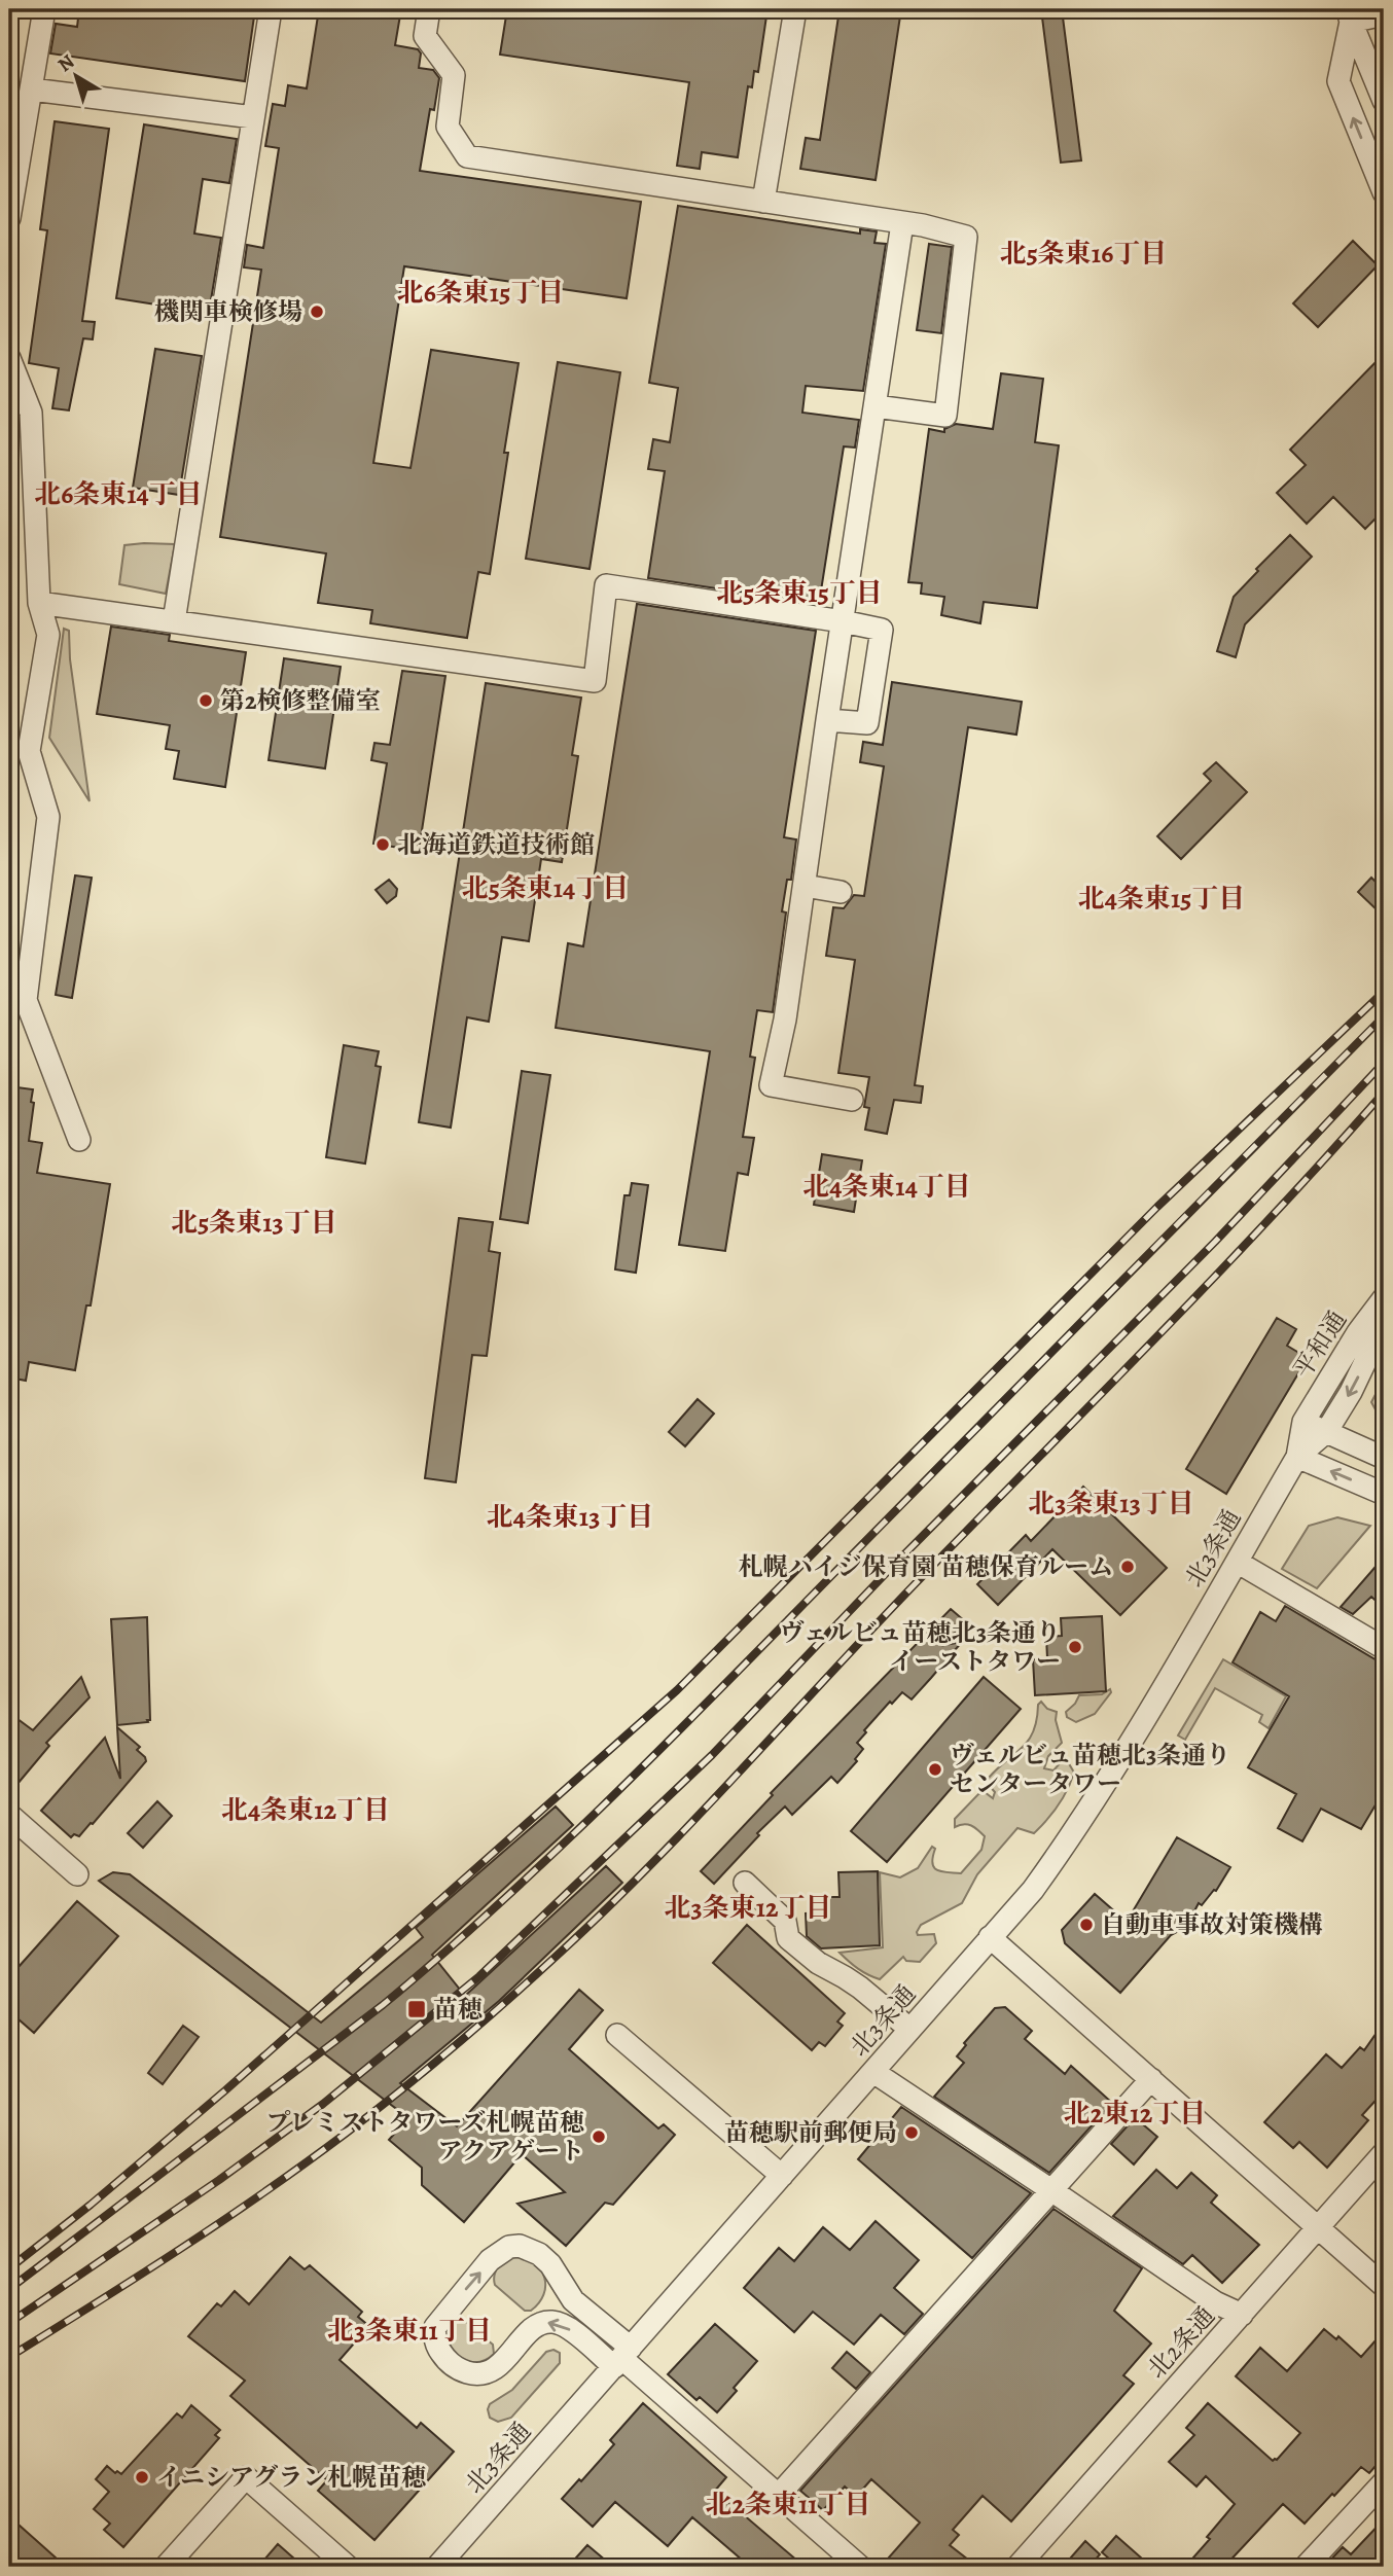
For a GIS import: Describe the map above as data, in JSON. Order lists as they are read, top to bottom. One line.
{"streets":{"street":["平和通","北3条通","北2条通"]},"crossings":[["平和通","北3条通"]],"districts":["北5条東16丁目","北6条東15丁目","北6条東14丁目","北5条東15丁目","北5条東14丁目","北4条東15丁目","北4条東14丁目","北5条東13丁目","北3条東13丁目","北4条東13丁目","北4条東12丁目","北3条東12丁目","北2東12丁目","北3条東11丁目","北2条東11丁目"],"places":{"other":["機関車検修場","第2検修整備室","北海道鉄道技術館","札幌ハイジ保育園 苗穂保育ルーム","ヴェルビュ苗穂北3条通り イーストタワー","ヴェルビュ苗穂北3条通り センタータワー","自動車事故対策機構","苗穂駅前郵便局","プレミストタワーズ札幌苗穂 アクアゲート","イニシアグラン札幌苗穂"],"transit":["苗穂"]},"north":"top left"}
